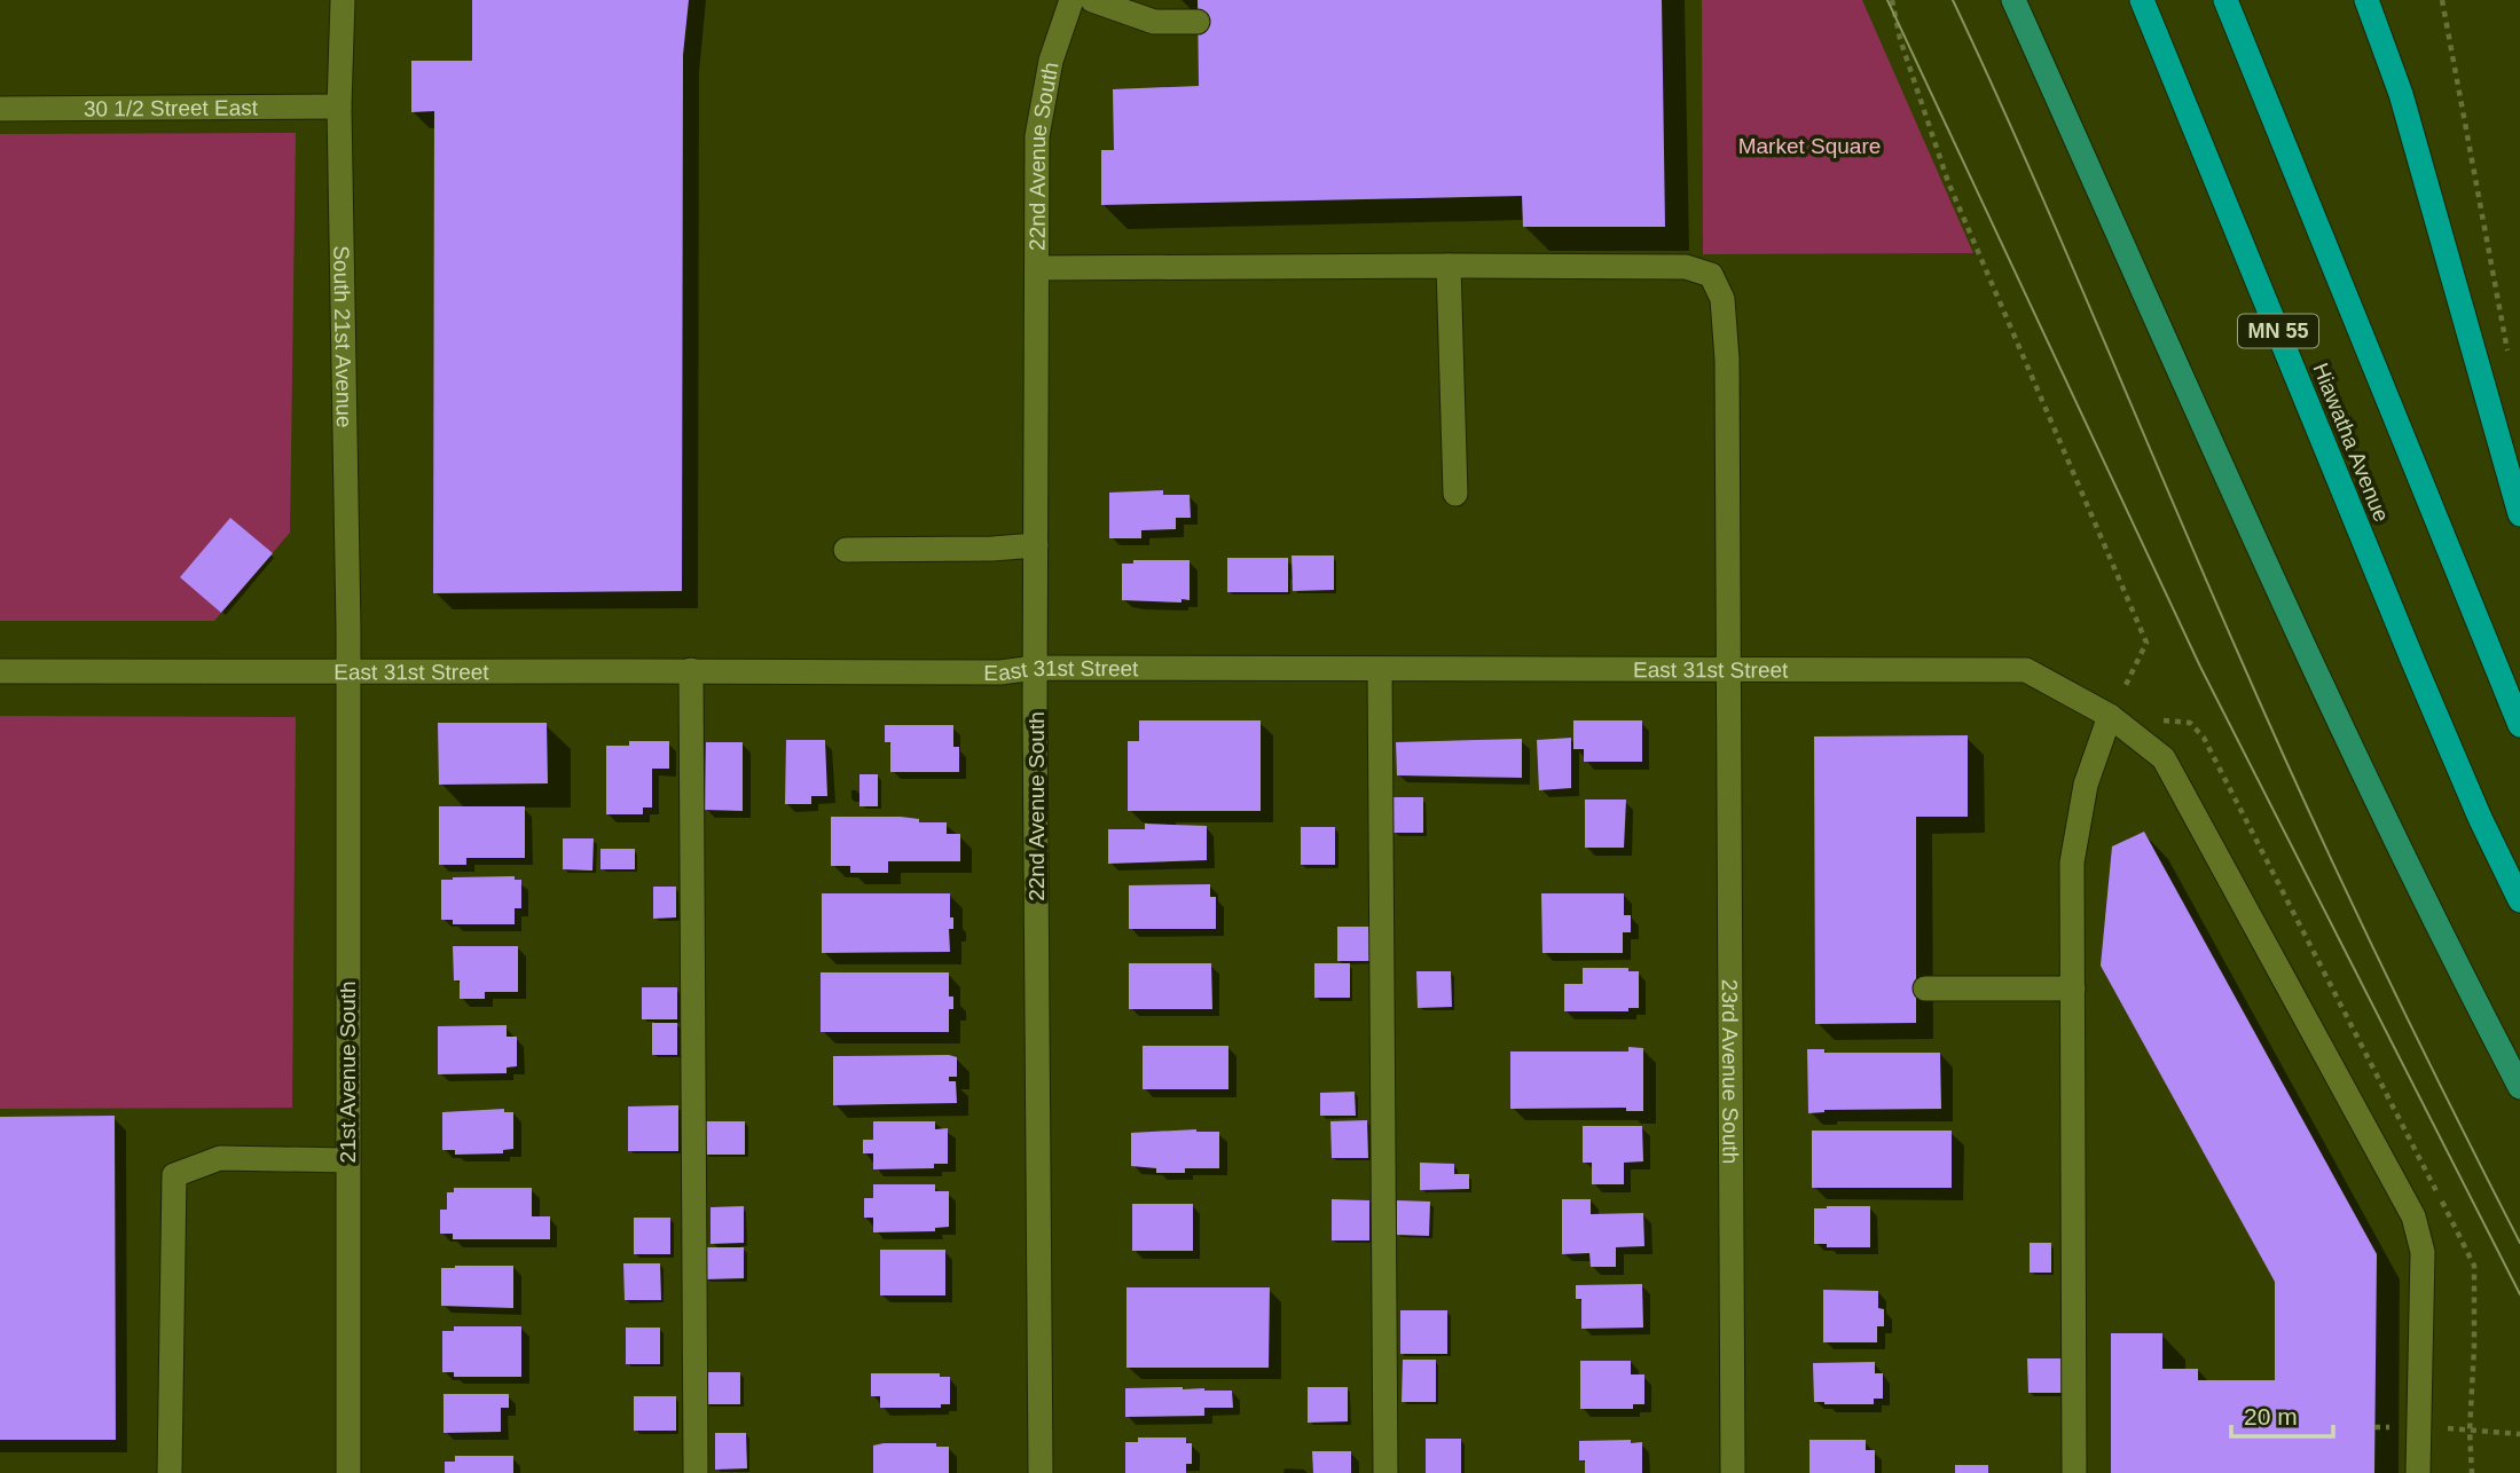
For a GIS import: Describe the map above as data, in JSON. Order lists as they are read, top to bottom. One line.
{"streets":{"highway":["MN 55","Hiawatha Avenue"],"street":["30 1/2 Street East","22nd Avenue South","South 21st Avenue","East 31st Street","23rd Avenue South","21st Avenue South"]},"crossings":[["30 1/2 Street East","South 21st Avenue"],["22nd Avenue South","East 31st Street"],["22nd Avenue South","23rd Avenue South"],["South 21st Avenue","East 31st Street"],["South 21st Avenue","21st Avenue South"],["East 31st Street","23rd Avenue South"],["East 31st Street","21st Avenue South"]],"parks":["Market Square"],"scale_bar":"20 m"}
